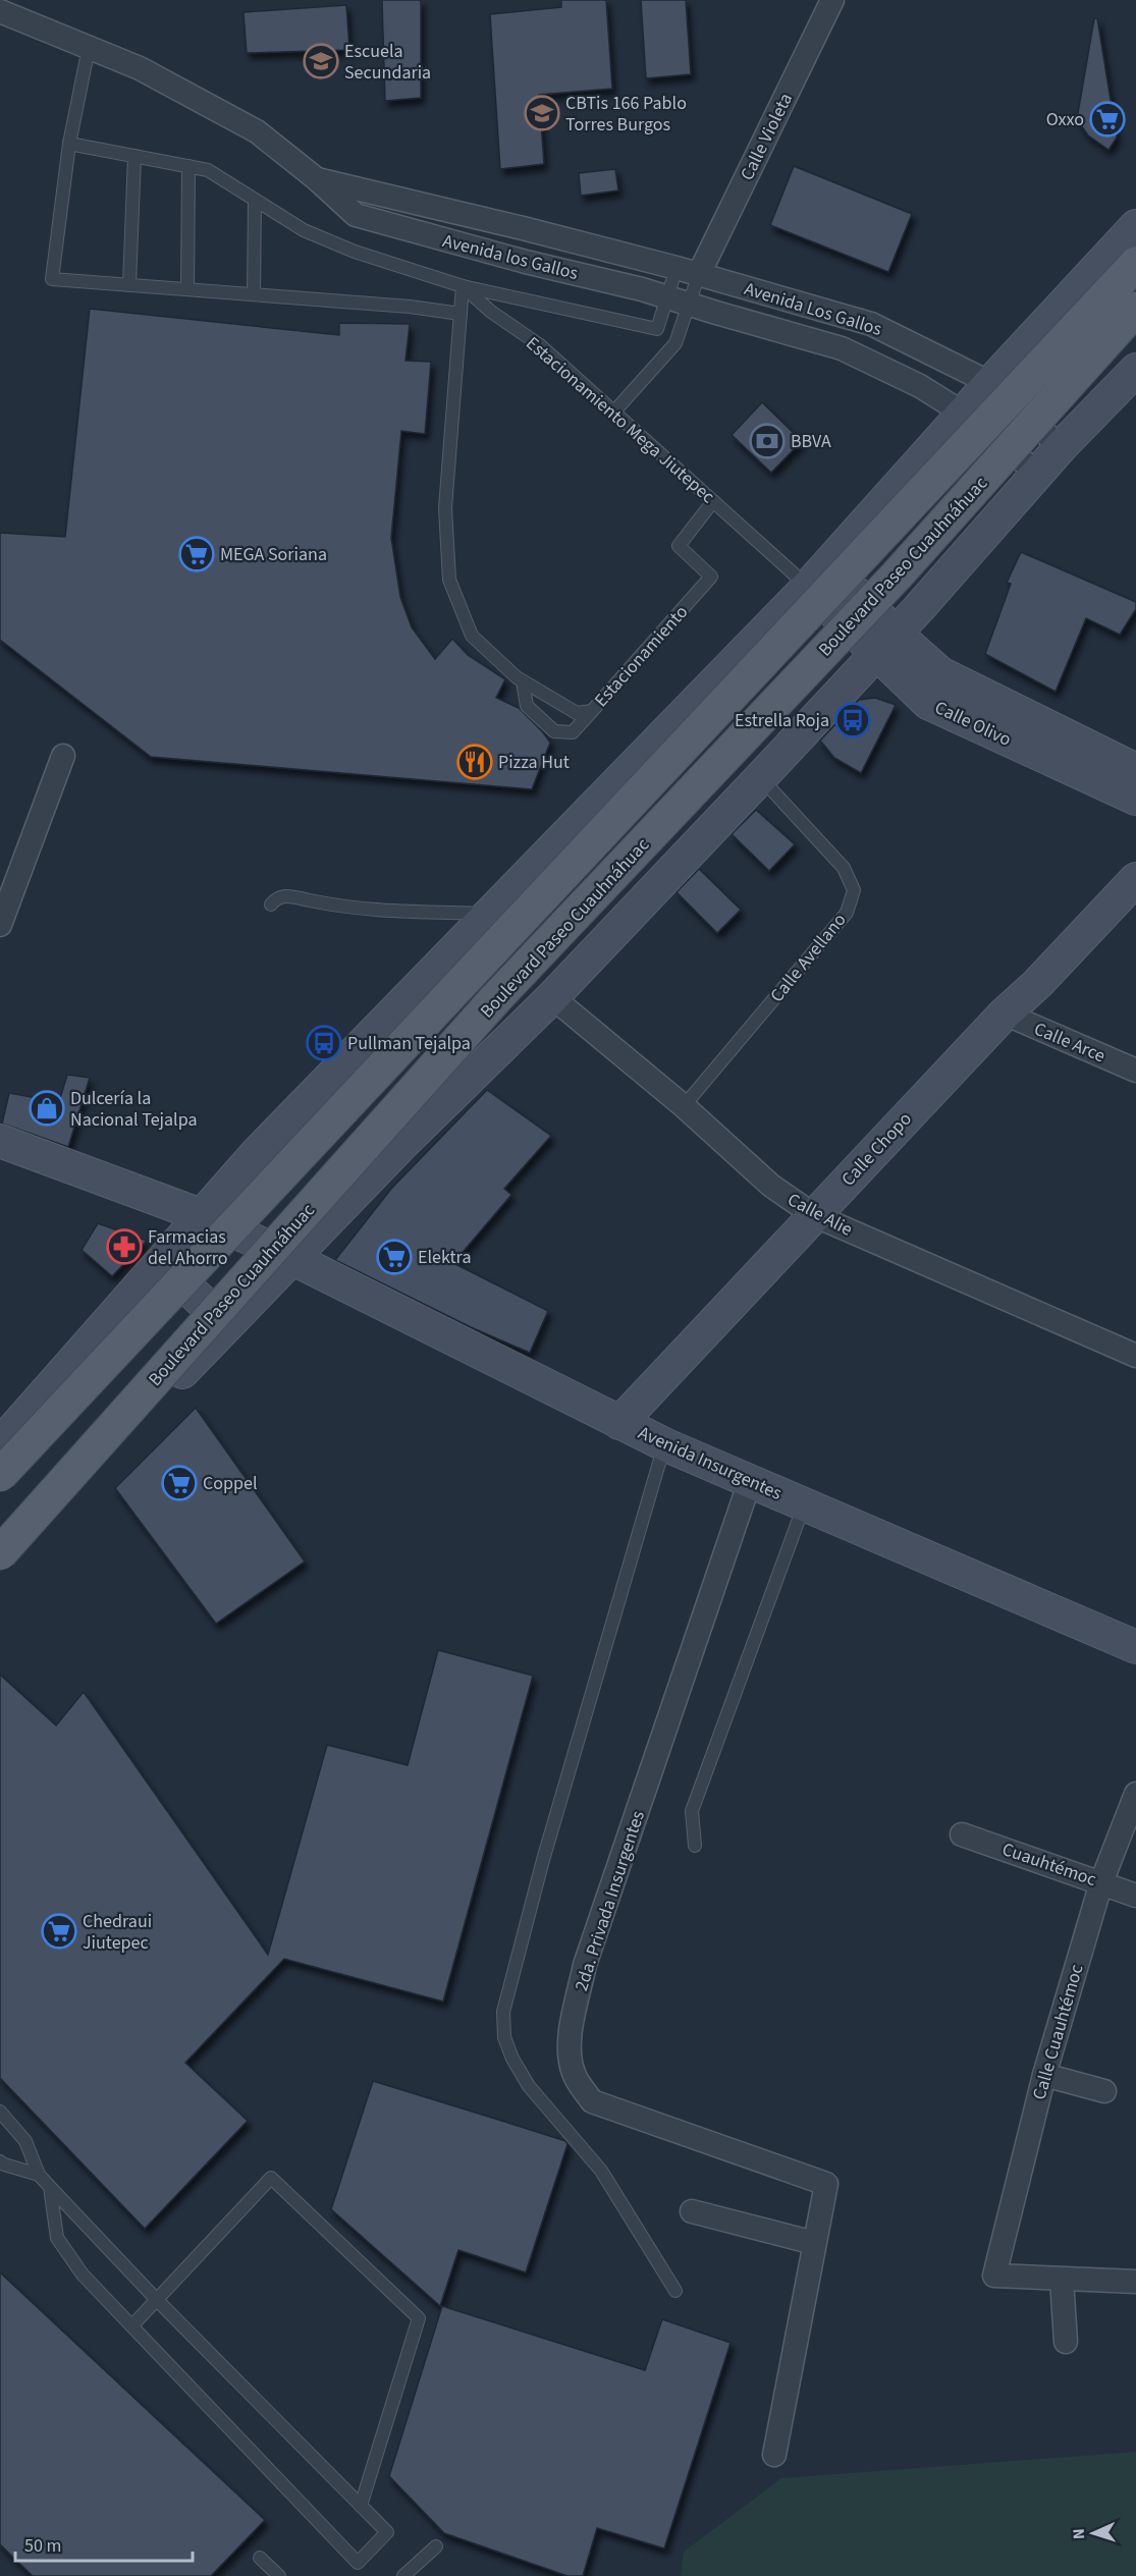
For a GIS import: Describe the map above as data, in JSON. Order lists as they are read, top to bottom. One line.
{"streets":{"main road":["Boulevard Paseo Cuauhnáhuac"],"street":["Calle Violeta","Avenida los Gallos","Avenida Los Gallos","Calle Olivo","Calle Arce","Calle Chopo","Calle Alie","Avenida Insurgentes","Cuauhtémoc","2da. Privada Insurgentes","Calle Cuauhtémoc"],"lane":["Estacionamiento Mega Jiutepec","Estacionamiento","Calle Avellano"]},"crossings":[["Calle Violeta","Avenida los Gallos"],["Calle Violeta","Avenida Los Gallos"],["Avenida los Gallos","Avenida Los Gallos"],["Avenida Los Gallos","Boulevard Paseo Cuauhnáhuac"],["Estacionamiento Mega Jiutepec","Estacionamiento"],["Estacionamiento Mega Jiutepec","Calle Olivo"],["Boulevard Paseo Cuauhnáhuac","Calle Olivo"],["Boulevard Paseo Cuauhnáhuac","Calle Avellano"],["Boulevard Paseo Cuauhnáhuac","Calle Alie"],["Boulevard Paseo Cuauhnáhuac","Avenida Insurgentes"],["Calle Avellano","Calle Alie"],["Calle Arce","Calle Chopo"],["Calle Chopo","Calle Alie"],["Calle Chopo","Avenida Insurgentes"],["Avenida Insurgentes","2da. Privada Insurgentes"],["Cuauhtémoc","Calle Cuauhtémoc"]],"places":{"school or university":["Escuela Secundaria","CBTis 166 Pablo Torres Burgos"],"supermarket":["Oxxo","MEGA Soriana","Elektra","Coppel","Chedraui Jiutepec"],"bank":["BBVA"],"bus stop":["Estrella Roja","Pullman Tejalpa"],"restaurant":["Pizza Hut"],"shop":["Dulcería la Nacional Tejalpa"],"pharmacy":["Farmacias del Ahorro"]},"scale_bar":"50 m","north":"left"}
